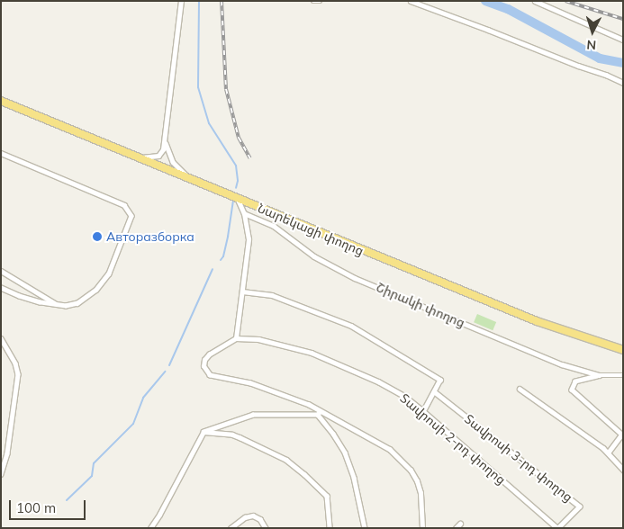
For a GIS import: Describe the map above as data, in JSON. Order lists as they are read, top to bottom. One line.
{"streets":{"highway":["Նարեկացի փողոց"],"street":["Շիրակի փողոց","Տավրոսի 2-րդ փողոց","Տավրոսի 3-րդ փողոց"]},"crossings":[["Տավրոսի 2-րդ փողոց","Տավրոսի 3-րդ փողոց"]],"places":["Авторазборка"],"scale_bar":"100 m","north":"bottom"}
